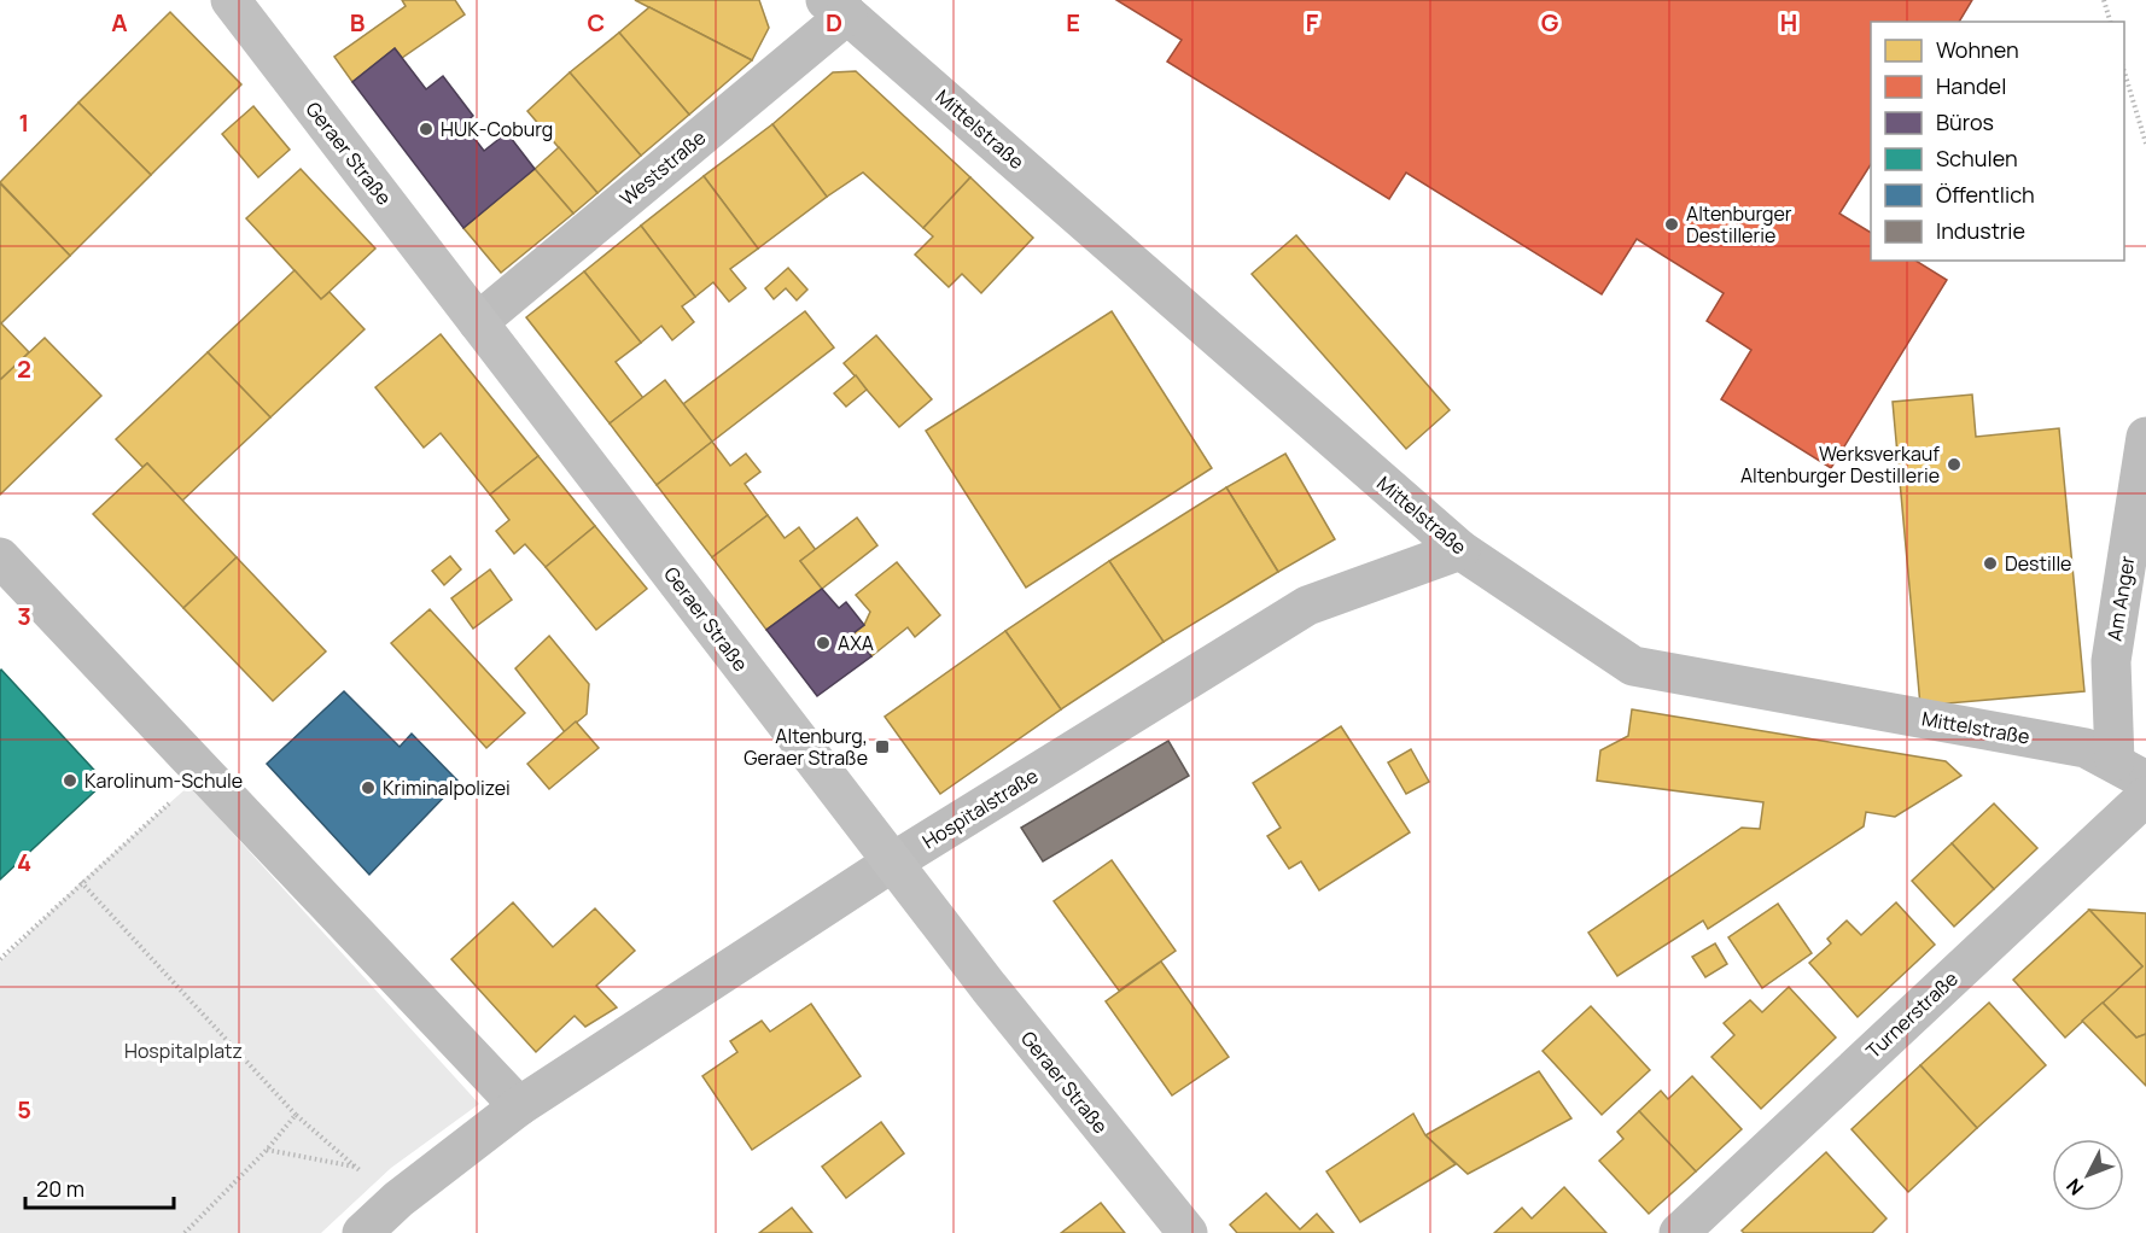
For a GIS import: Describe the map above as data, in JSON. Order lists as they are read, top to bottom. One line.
{"streets":{"main road":["Geraer Straße"],"street":["Mittelstraße","Weststraße","Am Anger","Hospitalstraße","Turnerstraße"]},"crossings":[["Mittelstraße","Weststraße"],["Mittelstraße","Am Anger"],["Mittelstraße","Hospitalstraße"],["Geraer Straße","Weststraße"],["Geraer Straße","Hospitalstraße"]],"parks":["Hospitalplatz"],"places":{"other":["HUK-Coburg","Altenburger Destillerie","Werksverkauf Altenburger Destillerie","Destille","AXA","Karolinum-Schule","Kriminalpolizei"],"transit":["Altenburg, Geraer Straße"]},"legend":["Wohnen","Handel","Büros","Schulen","Öffentlich","Industrie"],"scale_bar":"20 m","north":"bottom left","grid":{"columns":["A","B","C","D","E","F","G","H"],"rows":["1","2","3","4","5"]}}
